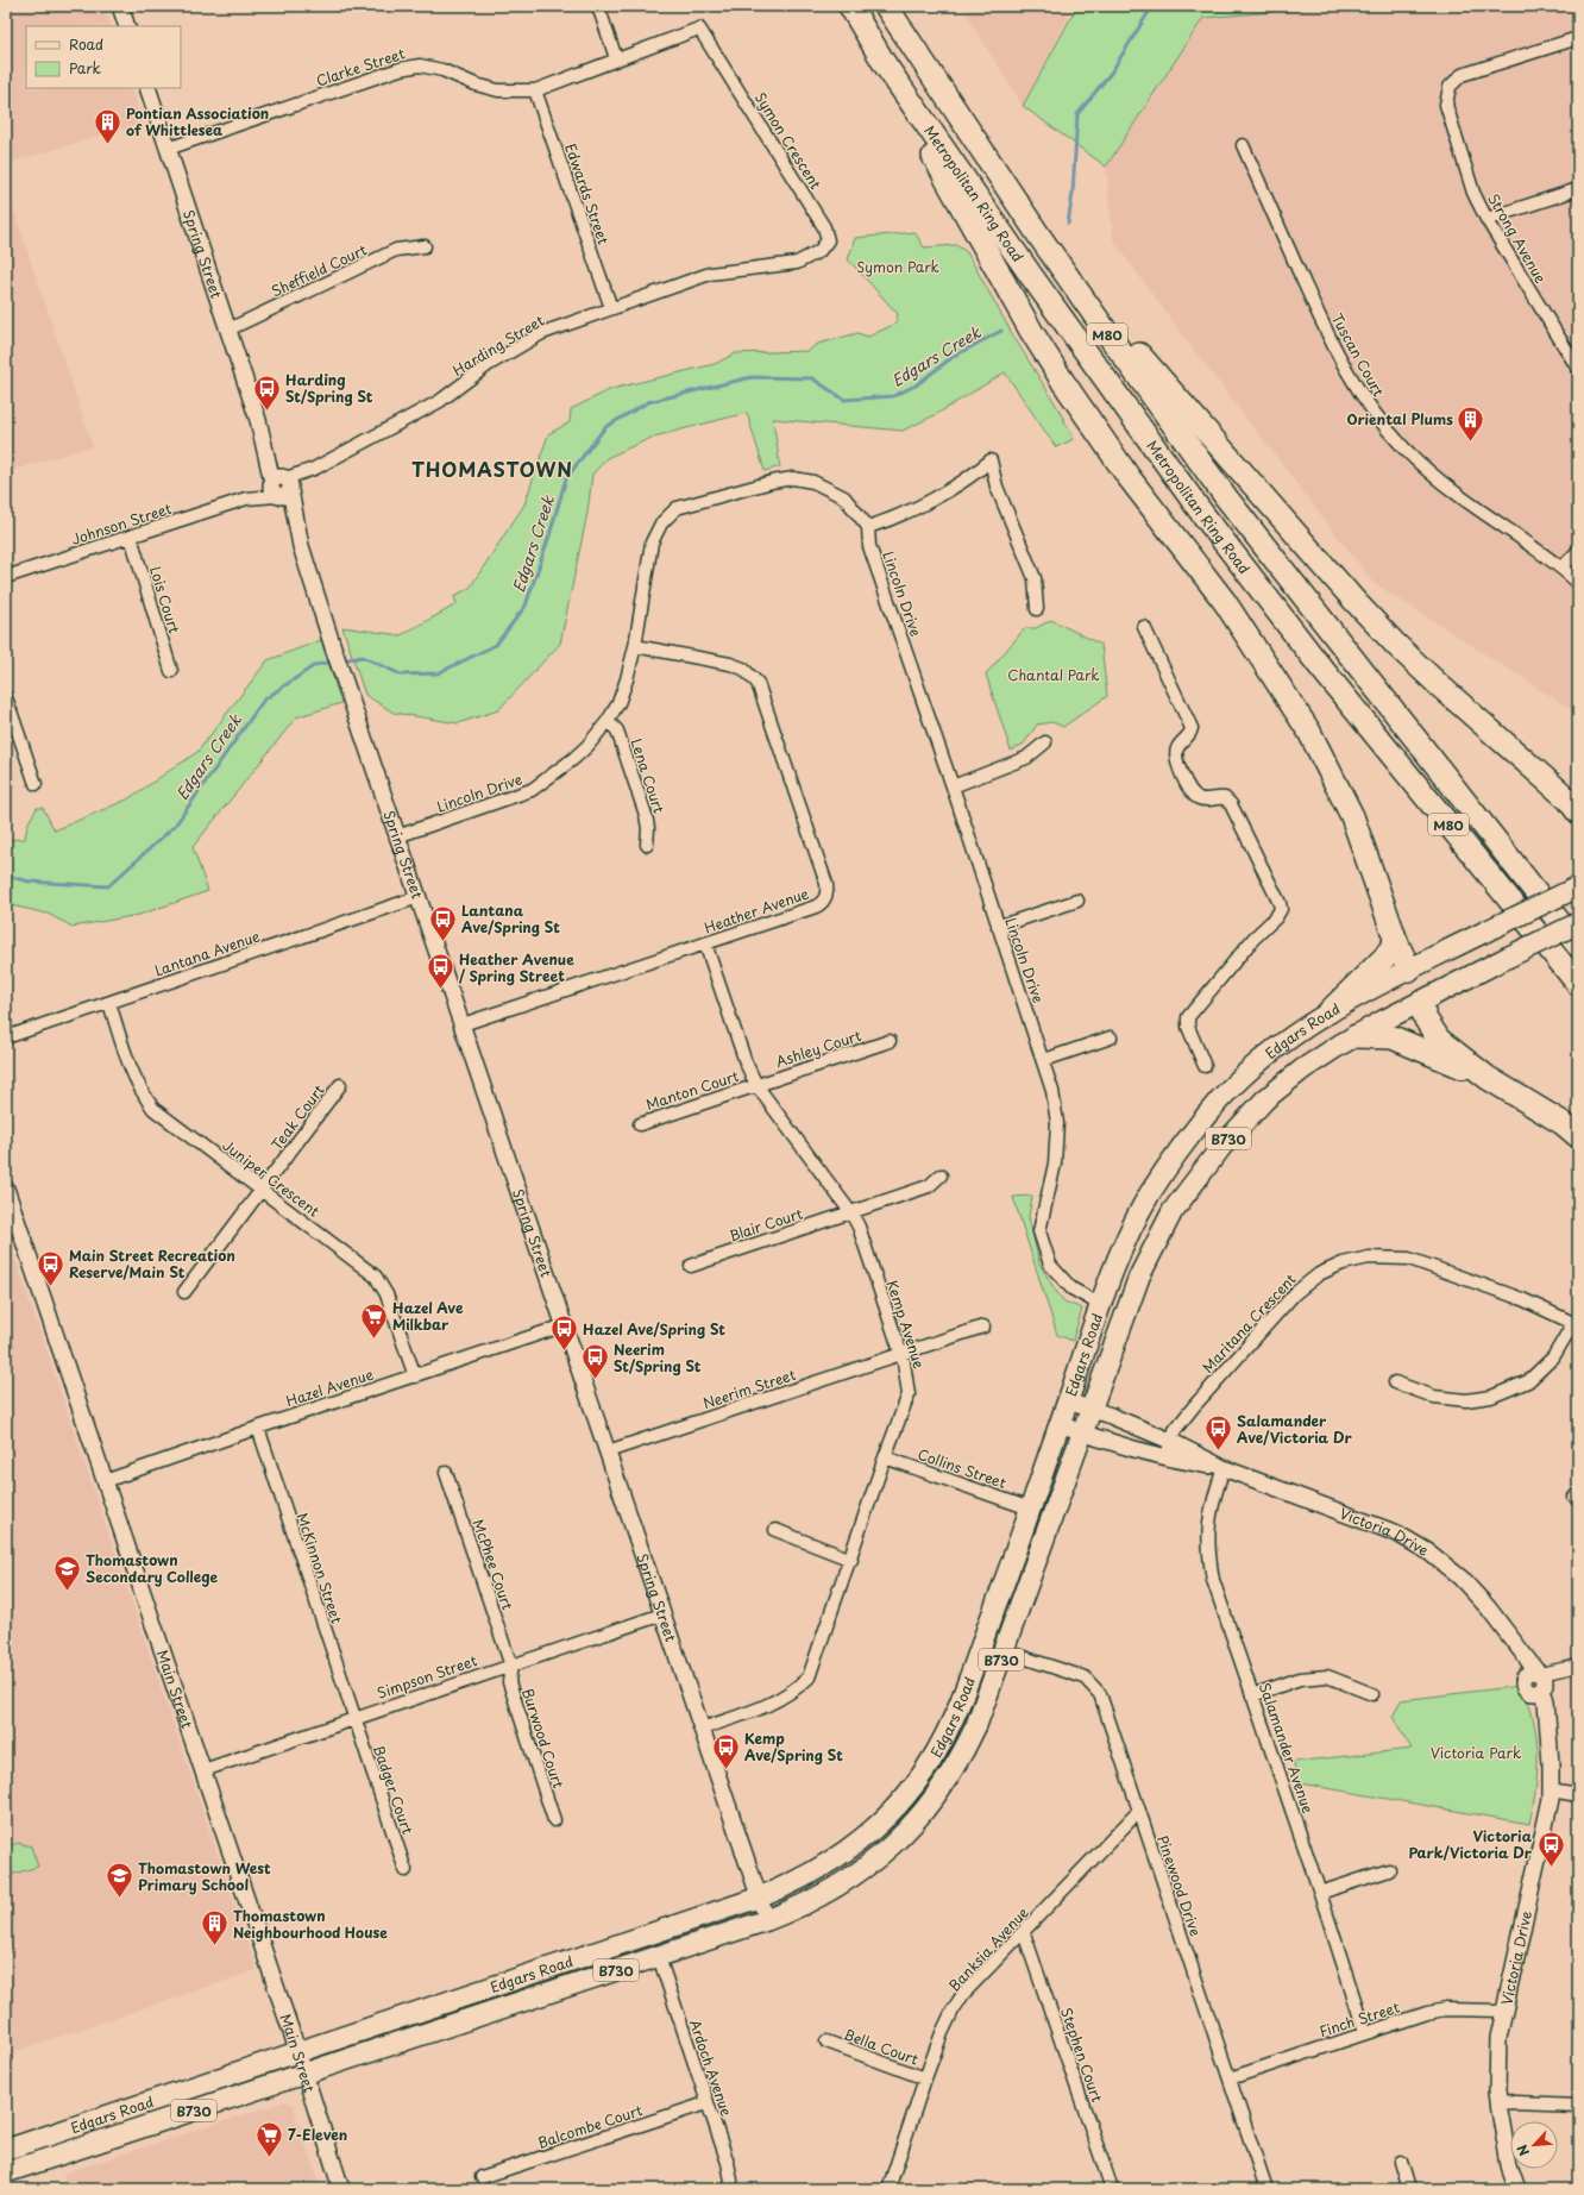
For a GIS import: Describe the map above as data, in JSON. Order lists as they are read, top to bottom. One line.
{"streets":{"highway":["Metropolitan Ring Road","M80"],"main road":["Edgars Road","B730"],"street":["Clarke Street","Symon Crescent","Edwards Street","Strong Avenue","Spring Street","Sheffield Court","Harding Street","Tuscan Court","Johnson Street","Lincoln Drive","Lois Court","Lena Court","Heather Avenue","Lantana Avenue","Ashley Court","Manton Court","Teak Court","Juniper Crescent","Blair Court","Maritana Crescent","Kemp Avenue","Hazel Avenue","Neerim Street","Collins Street","Victoria Drive","McPhee Court","McKinnon Street","Simpson Street","Main Street","Burwood Court","Salamander Avenue","Badger Court","Pinewood Drive","Banksia Avenue","Finch Street","Bella Court","Stephen Court","Ardoch Avenue","Balcombe Court"]},"crossings":[["Clarke Street","Symon Crescent"],["Clarke Street","Edwards Street"],["Clarke Street","Spring Street"],["Symon Crescent","Harding Street"],["Edwards Street","Harding Street"],["Spring Street","Sheffield Court"],["Spring Street","Harding Street"],["Spring Street","Johnson Street"],["Spring Street","Lincoln Drive"],["Spring Street","Heather Avenue"],["Spring Street","Lantana Avenue"],["Spring Street","Edgars Road"],["Spring Street","Kemp Avenue"],["Spring Street","Hazel Avenue"],["Spring Street","Neerim Street"],["Spring Street","Simpson Street"],["Harding Street","Johnson Street"],["Johnson Street","Lois Court"],["Lincoln Drive","Lena Court"],["Lincoln Drive","Heather Avenue"],["Lincoln Drive","Edgars Road"],["Heather Avenue","Kemp Avenue"],["Lantana Avenue","Juniper Crescent"],["Edgars Road","Collins Street"],["Edgars Road","Victoria Drive"],["Edgars Road","Main Street"],["Edgars Road","Pinewood Drive"],["Edgars Road","Ardoch Avenue"],["Ashley Court","Manton Court"],["Ashley Court","Kemp Avenue"],["Manton Court","Kemp Avenue"],["Teak Court","Juniper Crescent"],["Juniper Crescent","Hazel Avenue"],["Blair Court","Kemp Avenue"],["Maritana Crescent","Victoria Drive"],["Kemp Avenue","Neerim Street"],["Kemp Avenue","Collins Street"],["Hazel Avenue","McKinnon Street"],["Hazel Avenue","Main Street"],["Victoria Drive","Salamander Avenue"],["Victoria Drive","Finch Street"],["McPhee Court","Simpson Street"],["McPhee Court","Burwood Court"],["McKinnon Street","Simpson Street"],["McKinnon Street","Badger Court"],["Simpson Street","Main Street"],["Simpson Street","Burwood Court"],["Simpson Street","Badger Court"],["Salamander Avenue","Finch Street"],["Pinewood Drive","Banksia Avenue"],["Pinewood Drive","Finch Street"],["Banksia Avenue","Bella Court"],["Banksia Avenue","Stephen Court"],["Ardoch Avenue","Balcombe Court"]],"districts":["THOMASTOWN"],"water":["Edgars Creek"],"parks":["Symon Park","Chantal Park","Victoria Park"],"places":{"building":["Pontian Association of Whittlesea","Oriental Plums","Thomastown Neighbourhood House"],"bus stop":["Harding St/Spring St","Lantana Ave/Spring St","Heather Avenue / Spring Street","Main Street Recreation Reserve/Main St","Hazel Ave/Spring St","Neerim St/Spring St","Salamander Ave/Victoria Dr","Kemp Ave/Spring St","Victoria Park/Victoria Dr"],"supermarket":["Hazel Ave Milkbar","7-Eleven"],"school or university":["Thomastown Secondary College","Thomastown West Primary School"]},"legend":["Road","Park"],"north":"bottom left"}
